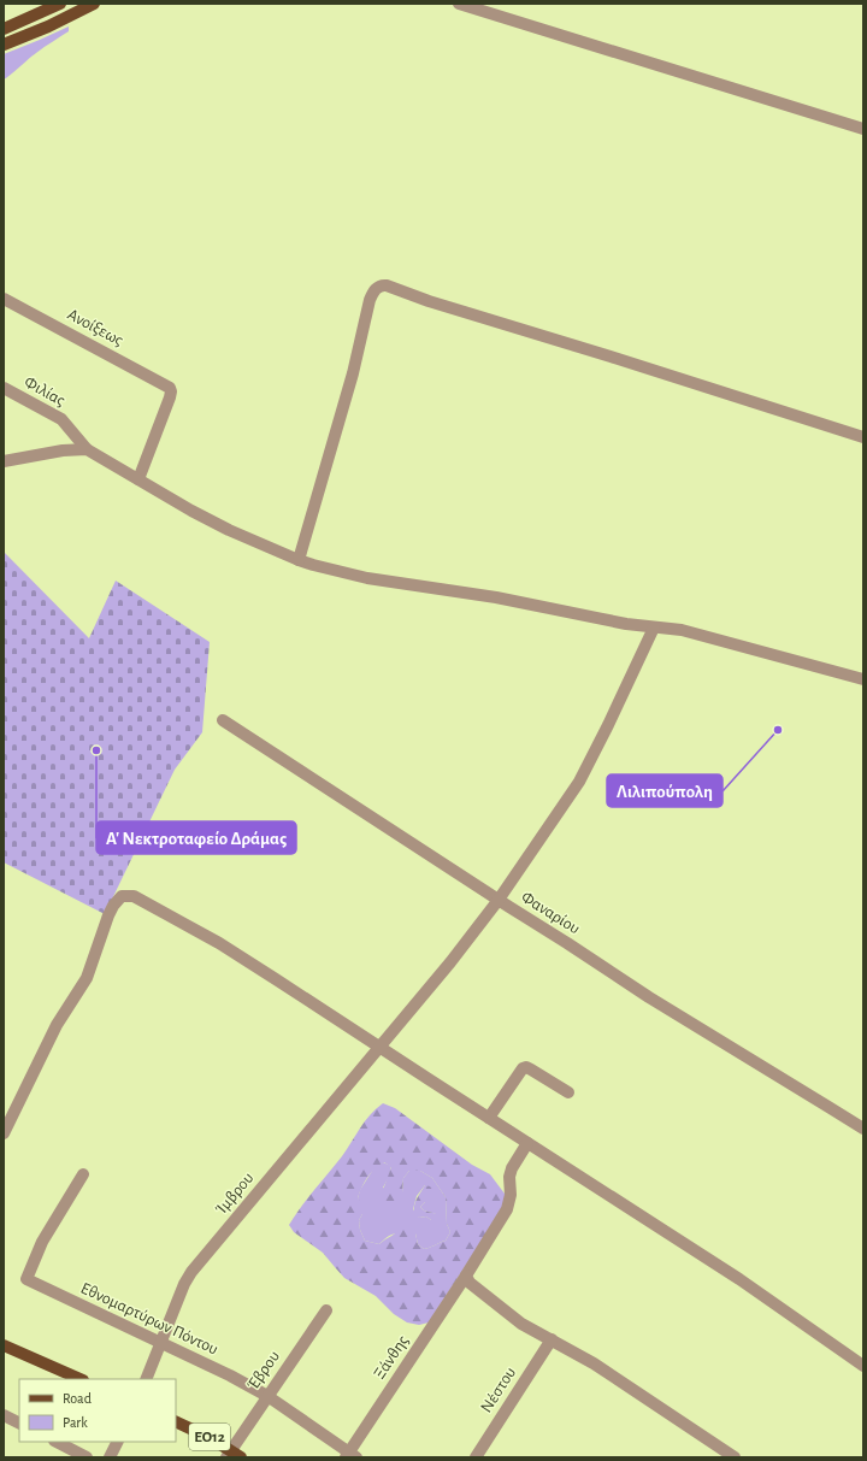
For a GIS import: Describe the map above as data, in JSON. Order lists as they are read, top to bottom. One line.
{"streets":{"main road":["ΕΟ12"],"street":["Ανοίξεως","Φιλίας","Φαναρίου","Ίμβρου","Εθνομαρτύρων Πόντου","Ξάνθης","Έβρου","Νέστου"]},"crossings":[["Φαναρίου","Ίμβρου"],["Ίμβρου","Εθνομαρτύρων Πόντου"],["Εθνομαρτύρων Πόντου","Ξάνθης"],["Εθνομαρτύρων Πόντου","Έβρου"],["Έβρου","ΕΟ12"]],"places":["Λιλιπούπολη","Α' Νεκτροταφείο Δράμας"],"legend":["Road","Park"]}
